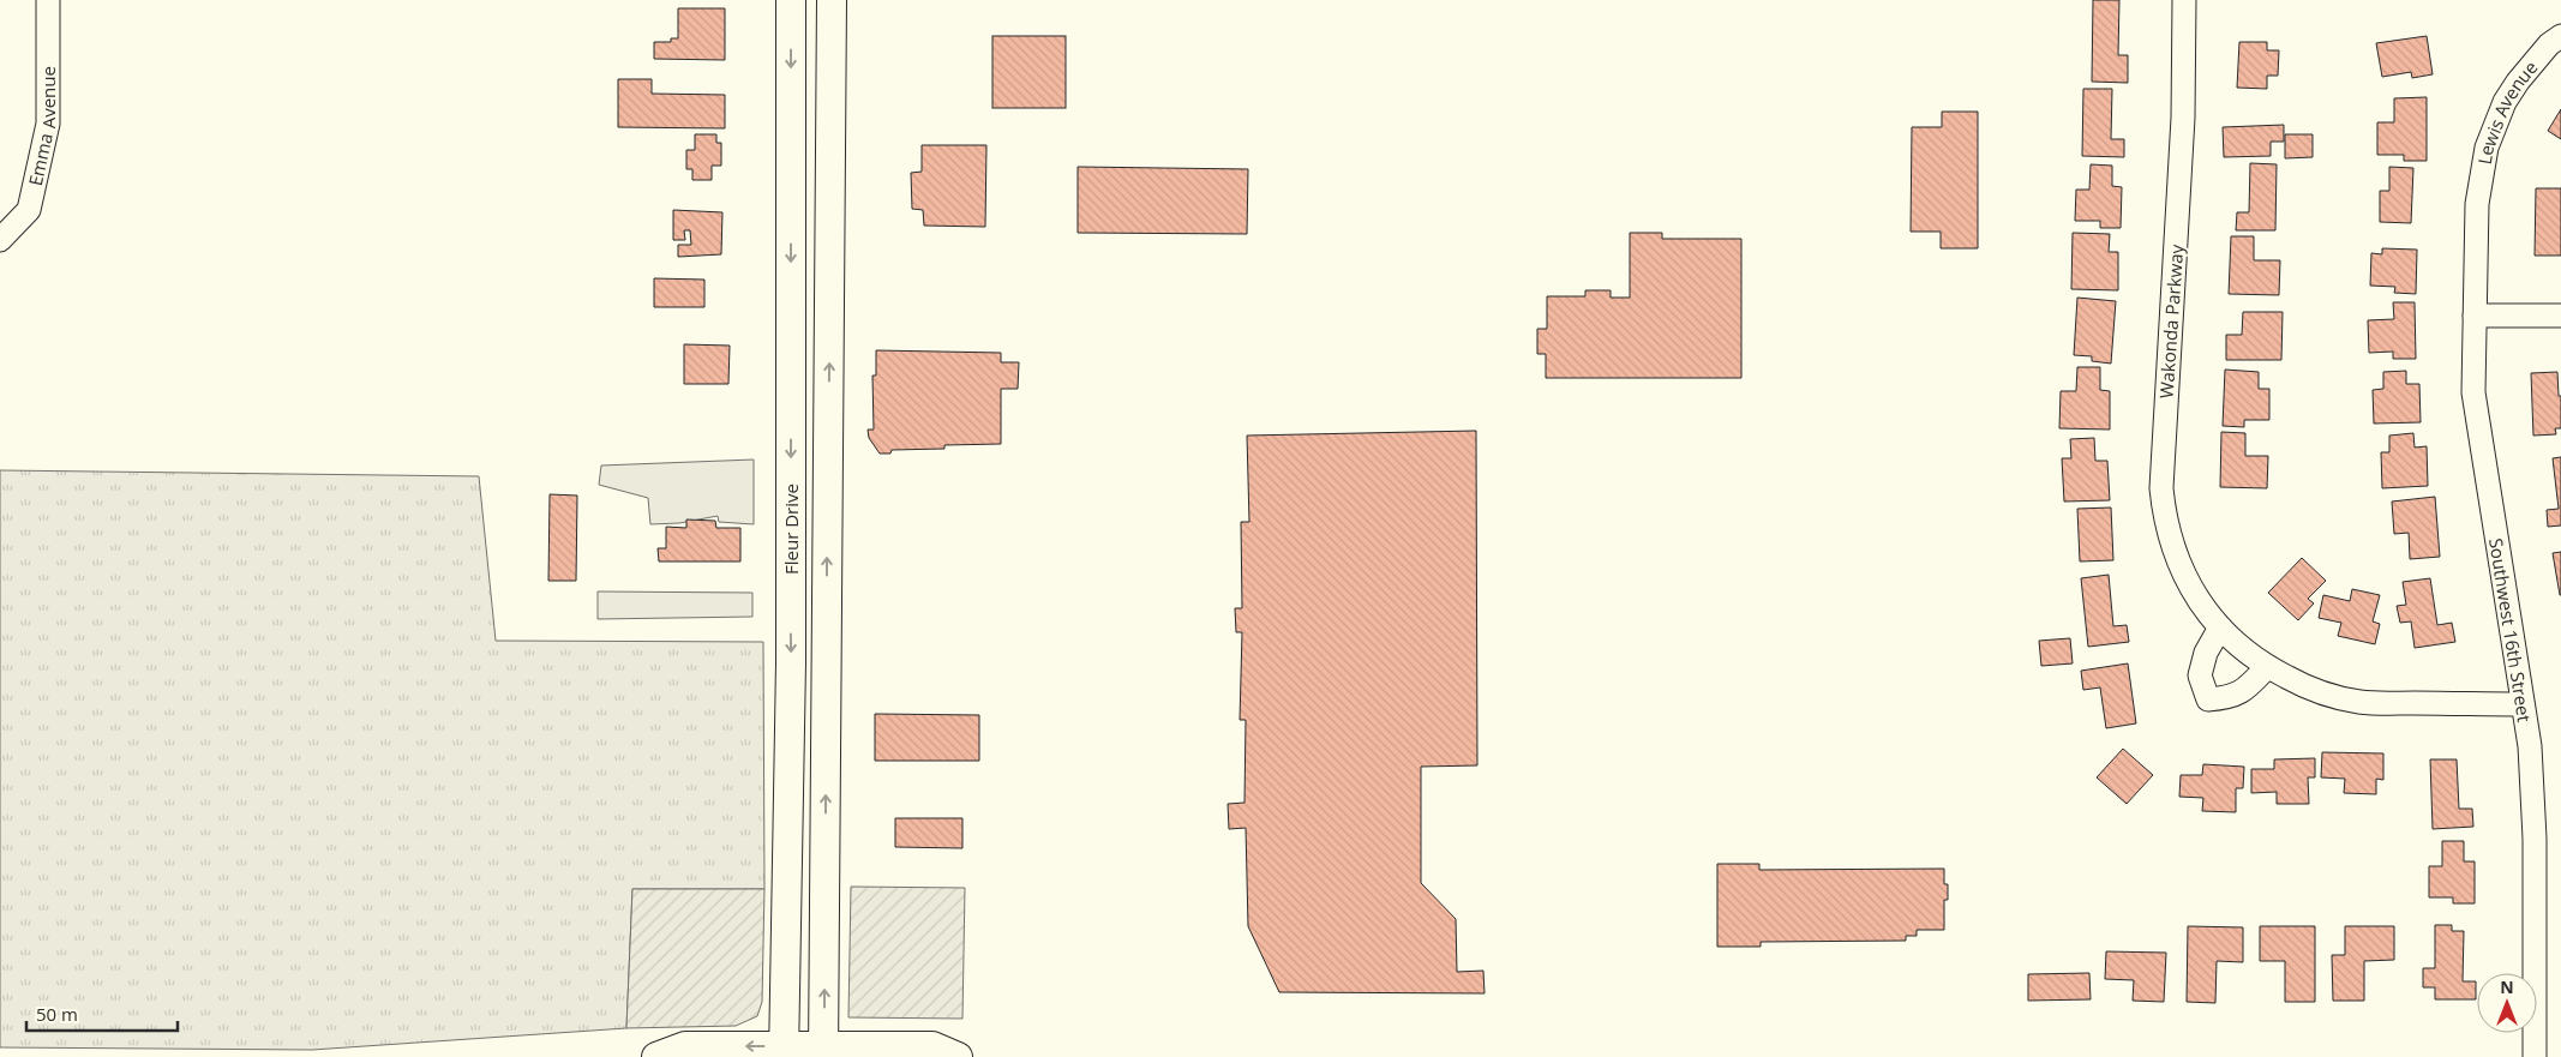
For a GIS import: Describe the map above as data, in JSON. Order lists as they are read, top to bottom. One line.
{"streets":{"main road":["Fleur Drive"],"street":["Lewis Avenue","Emma Avenue","Wakonda Parkway","Southwest 16th Street"]},"crossings":[["Lewis Avenue","Southwest 16th Street"],["Wakonda Parkway","Southwest 16th Street"]],"scale_bar":"50 m","north":"top"}
